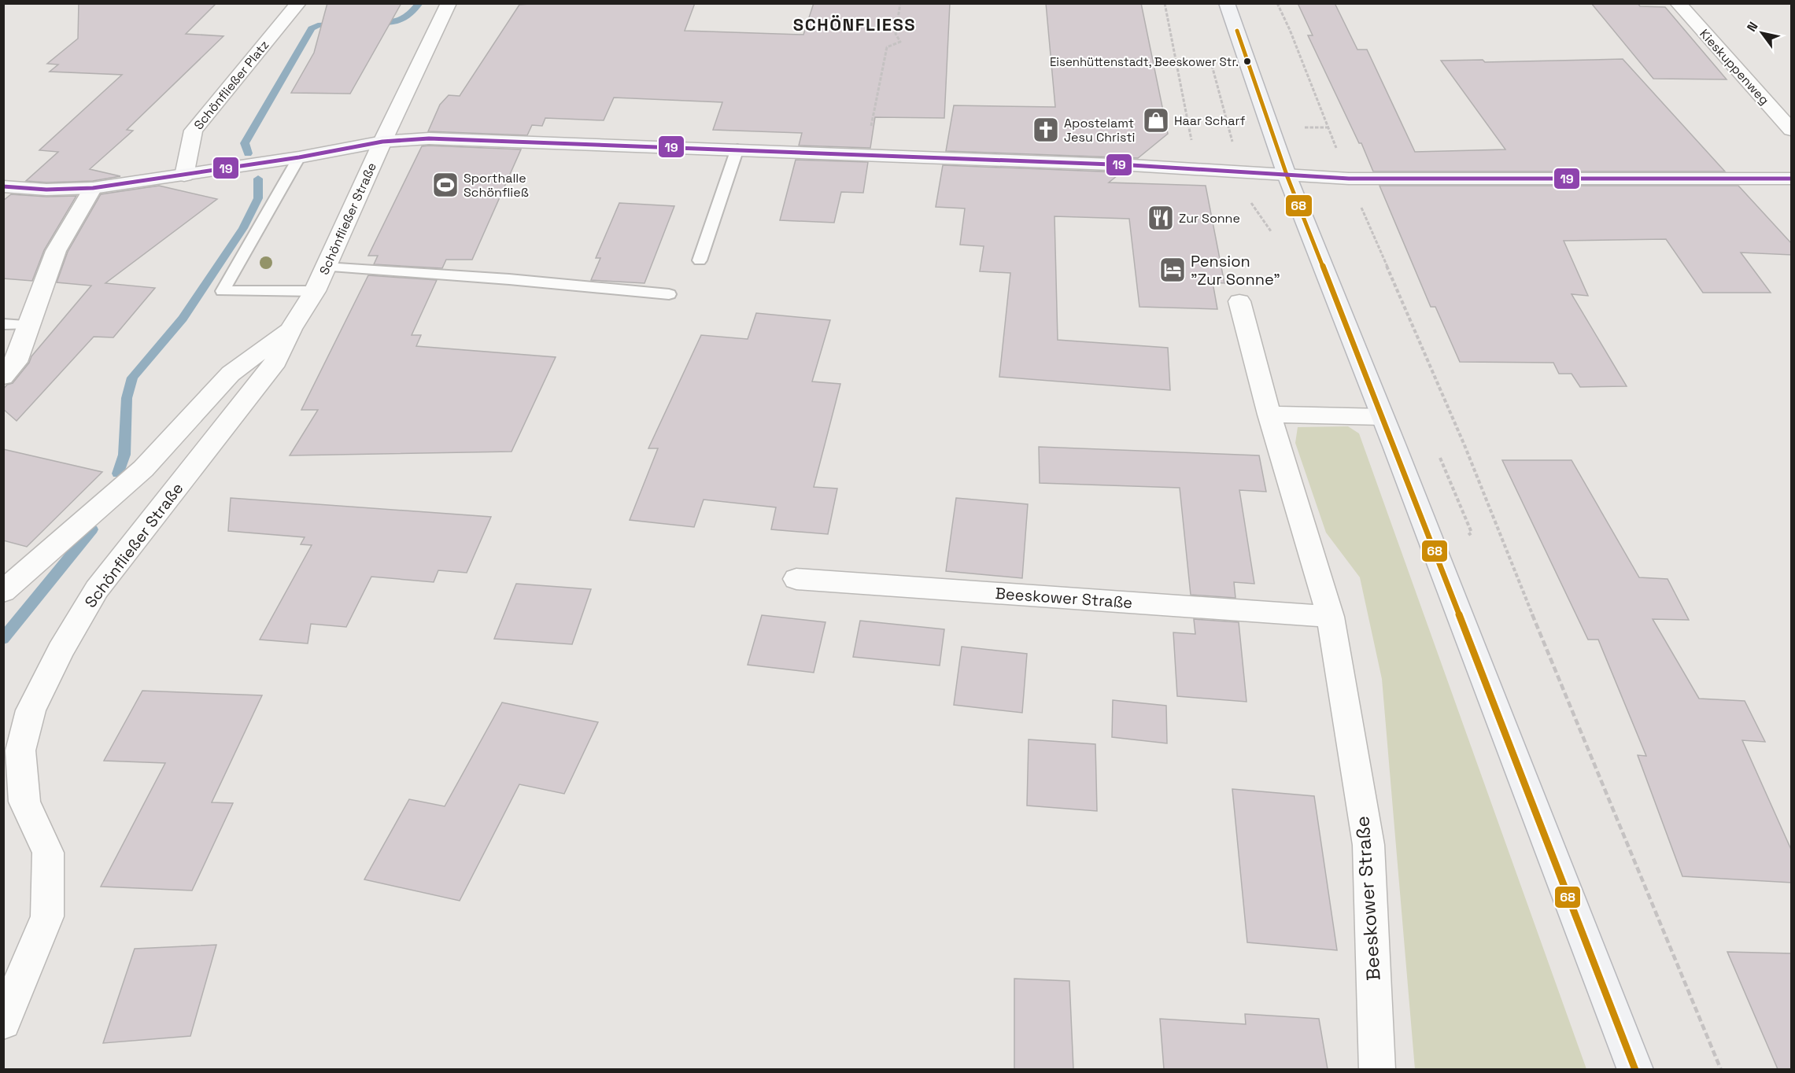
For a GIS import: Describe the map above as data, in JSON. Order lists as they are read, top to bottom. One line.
{"streets":{"street":["Kieskuppenweg","Schönfließer Platz","Schönfließer Straße","Beeskower Straße"]},"districts":["SCHÖNFLIESS"],"places":{"other":["Eisenhüttenstadt, Beeskower Str."],"shop":["Haar Scharf"],"church":["Apostelamt Jesu Christi"],"sports":["Sporthalle Schönfließ"],"restaurant":["Zur Sonne"],"hotel":["Pension \"Zur Sonne\""]},"lines":["transit line 68","transit line 19"],"north":"top left"}
